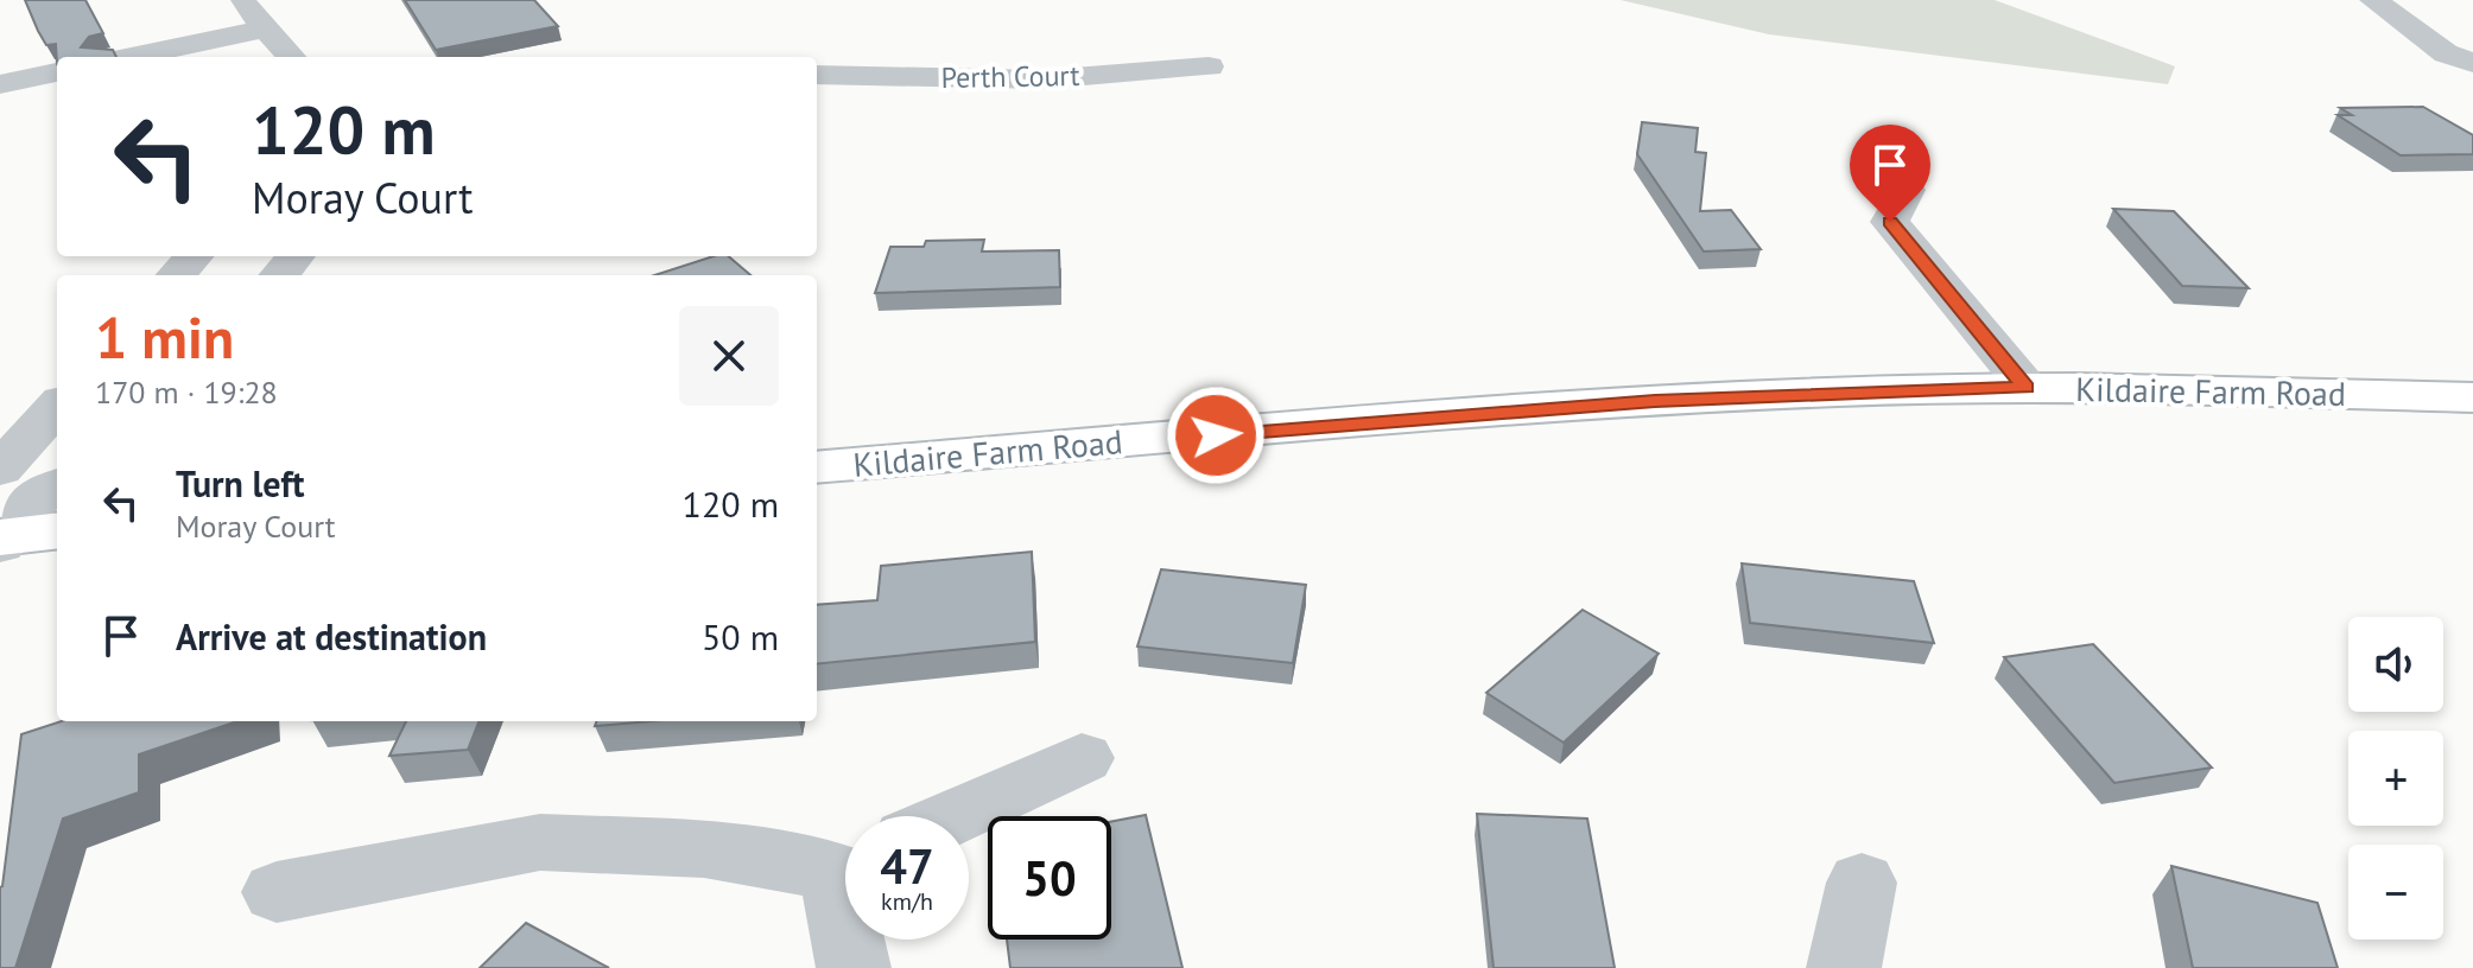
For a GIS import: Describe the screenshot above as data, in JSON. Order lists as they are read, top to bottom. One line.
{"streets":{"main road":["Kildaire Farm Road"],"street":["Perth Court"]},"page":{"turn":["120 m","Moray Court"],"heading":["1 min","170 m · 19:28"],"list":[{"name":"Turn left","note":"Moray Court","value":"120 m"},{"name":"Arrive at destination","value":"50 m"}],"map_buttons":["+","−"],"speed":"47 km/h","limit":"50"}}
